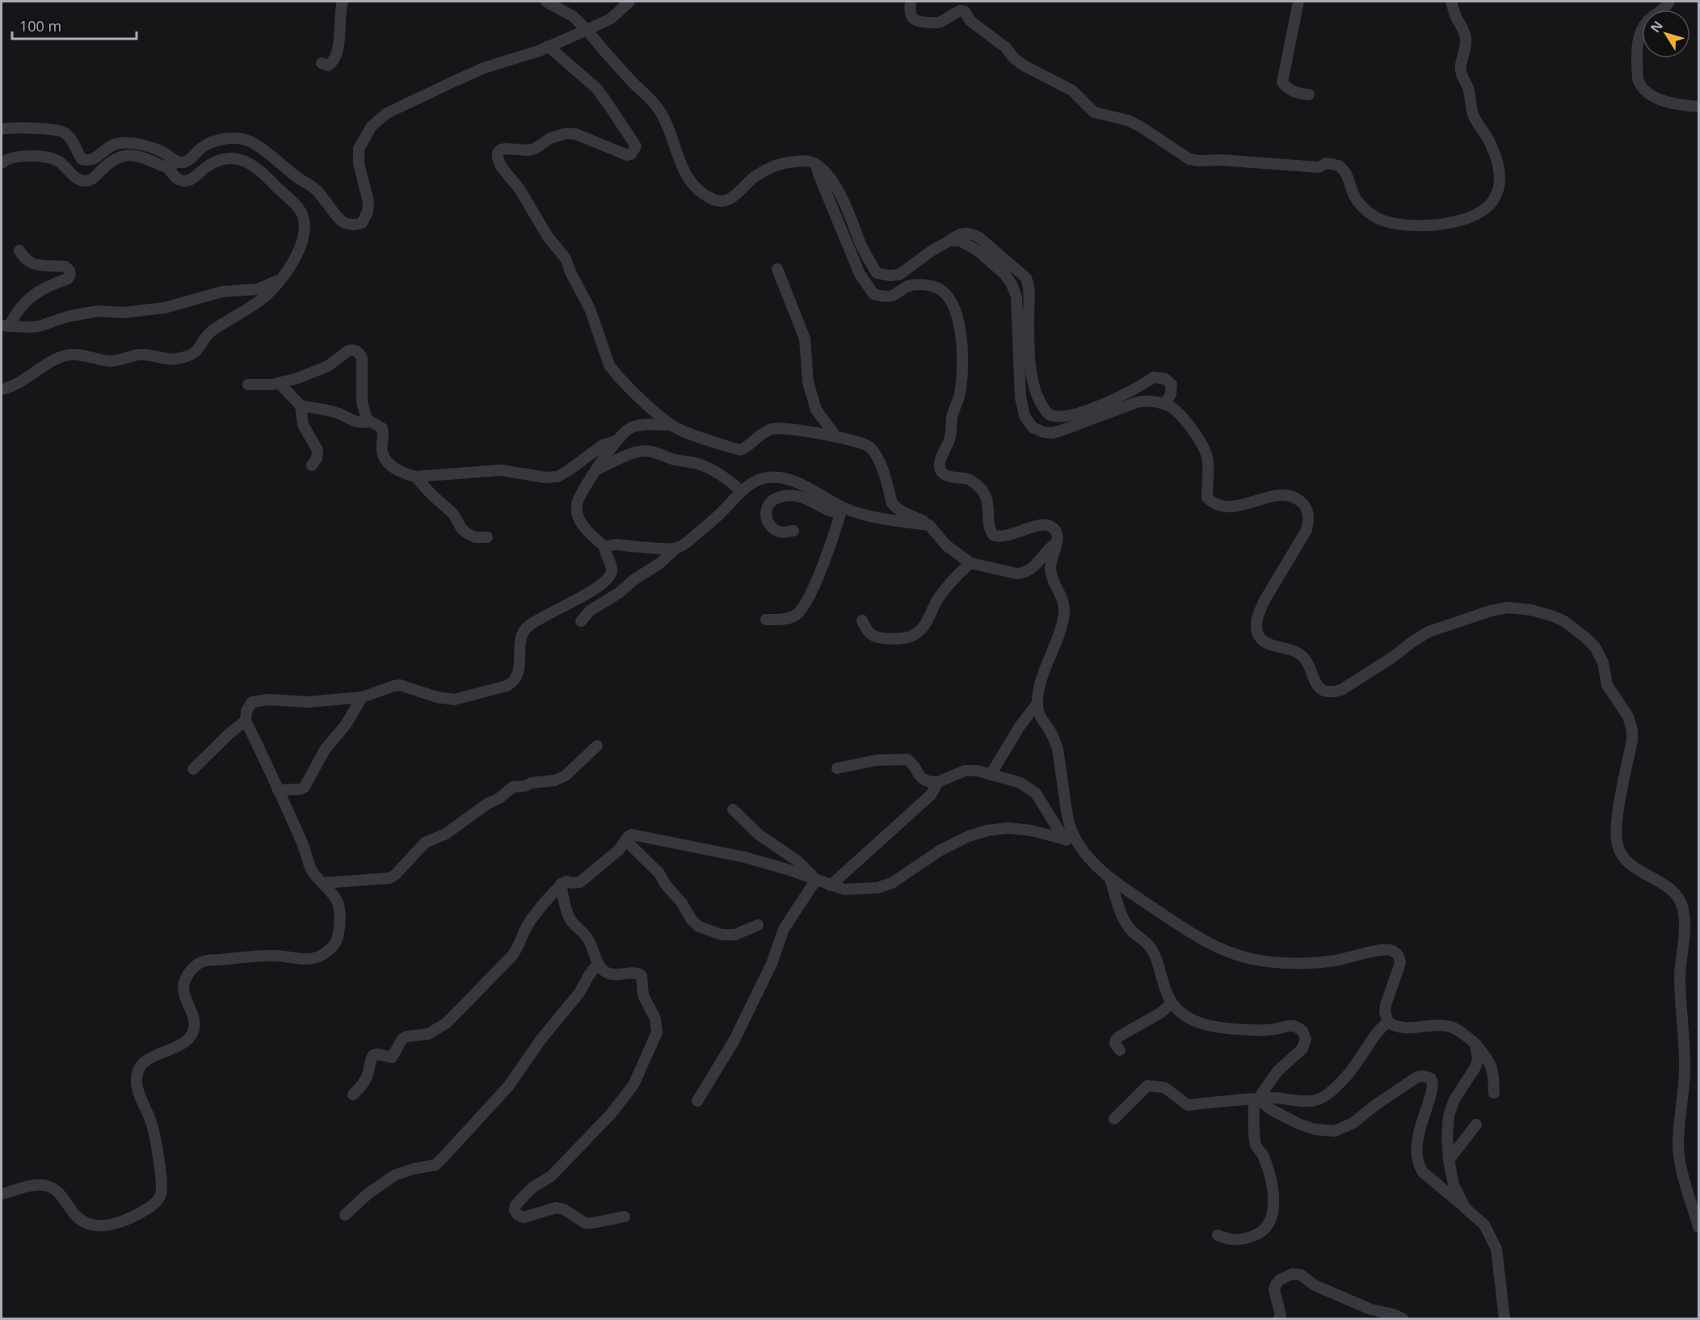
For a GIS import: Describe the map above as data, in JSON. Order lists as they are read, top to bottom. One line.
{"scale_bar":"100 m","north":"top left"}
